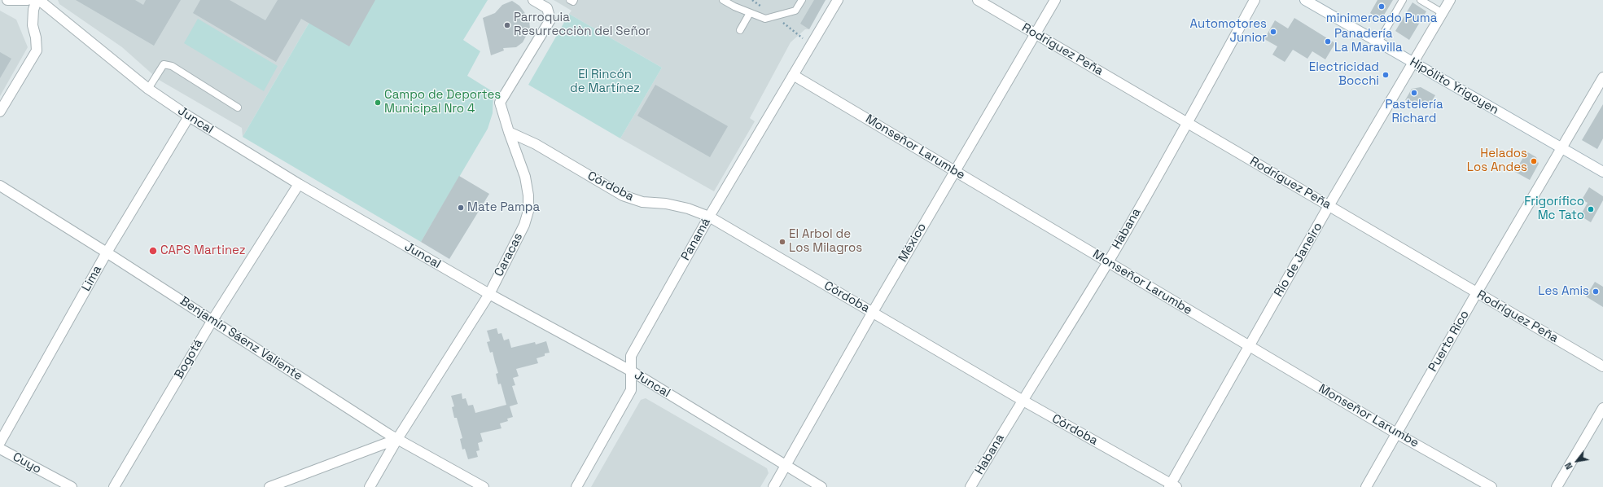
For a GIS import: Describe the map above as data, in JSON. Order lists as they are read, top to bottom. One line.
{"streets":{"street":["Rodríguez Peña","Hipólito Yrigoyen","Juncal","Monseñor Larumbe","Córdoba","Habana","Panamá","México","Caracas","Río de Janeiro","Lima","Benjamín Sáenz Valiente","Puerto Rico","Bogotá","Cuyo"]},"crossings":[["Rodríguez Peña","Habana"],["Rodríguez Peña","México"],["Rodríguez Peña","Río de Janeiro"],["Rodríguez Peña","Puerto Rico"],["Hipólito Yrigoyen","Río de Janeiro"],["Hipólito Yrigoyen","Puerto Rico"],["Juncal","Panamá"],["Juncal","México"],["Juncal","Caracas"],["Juncal","Lima"],["Juncal","Bogotá"],["Monseñor Larumbe","Habana"],["Monseñor Larumbe","Panamá"],["Monseñor Larumbe","México"],["Monseñor Larumbe","Río de Janeiro"],["Monseñor Larumbe","Puerto Rico"],["Córdoba","Habana"],["Córdoba","Panamá"],["Córdoba","México"],["Córdoba","Caracas"],["Córdoba","Río de Janeiro"],["Caracas","Benjamín Sáenz Valiente"],["Lima","Benjamín Sáenz Valiente"],["Benjamín Sáenz Valiente","Bogotá"]],"parks":["El Rincón de Martínez"],"places":["minimercado Puma","Parroquia Resurrecciòn del Señor","Automotores Junior","Panadería La Maravilla","Electricidad Bocchi","Pastelería Richard","Campo de Deportes Municipal Nro 4","Helados Los Andes","Mate Pampa","Frigorífico Mc Tato","El Arbol de Los Milagros","CAPS Martinez","Les Amis"],"north":"bottom left"}
